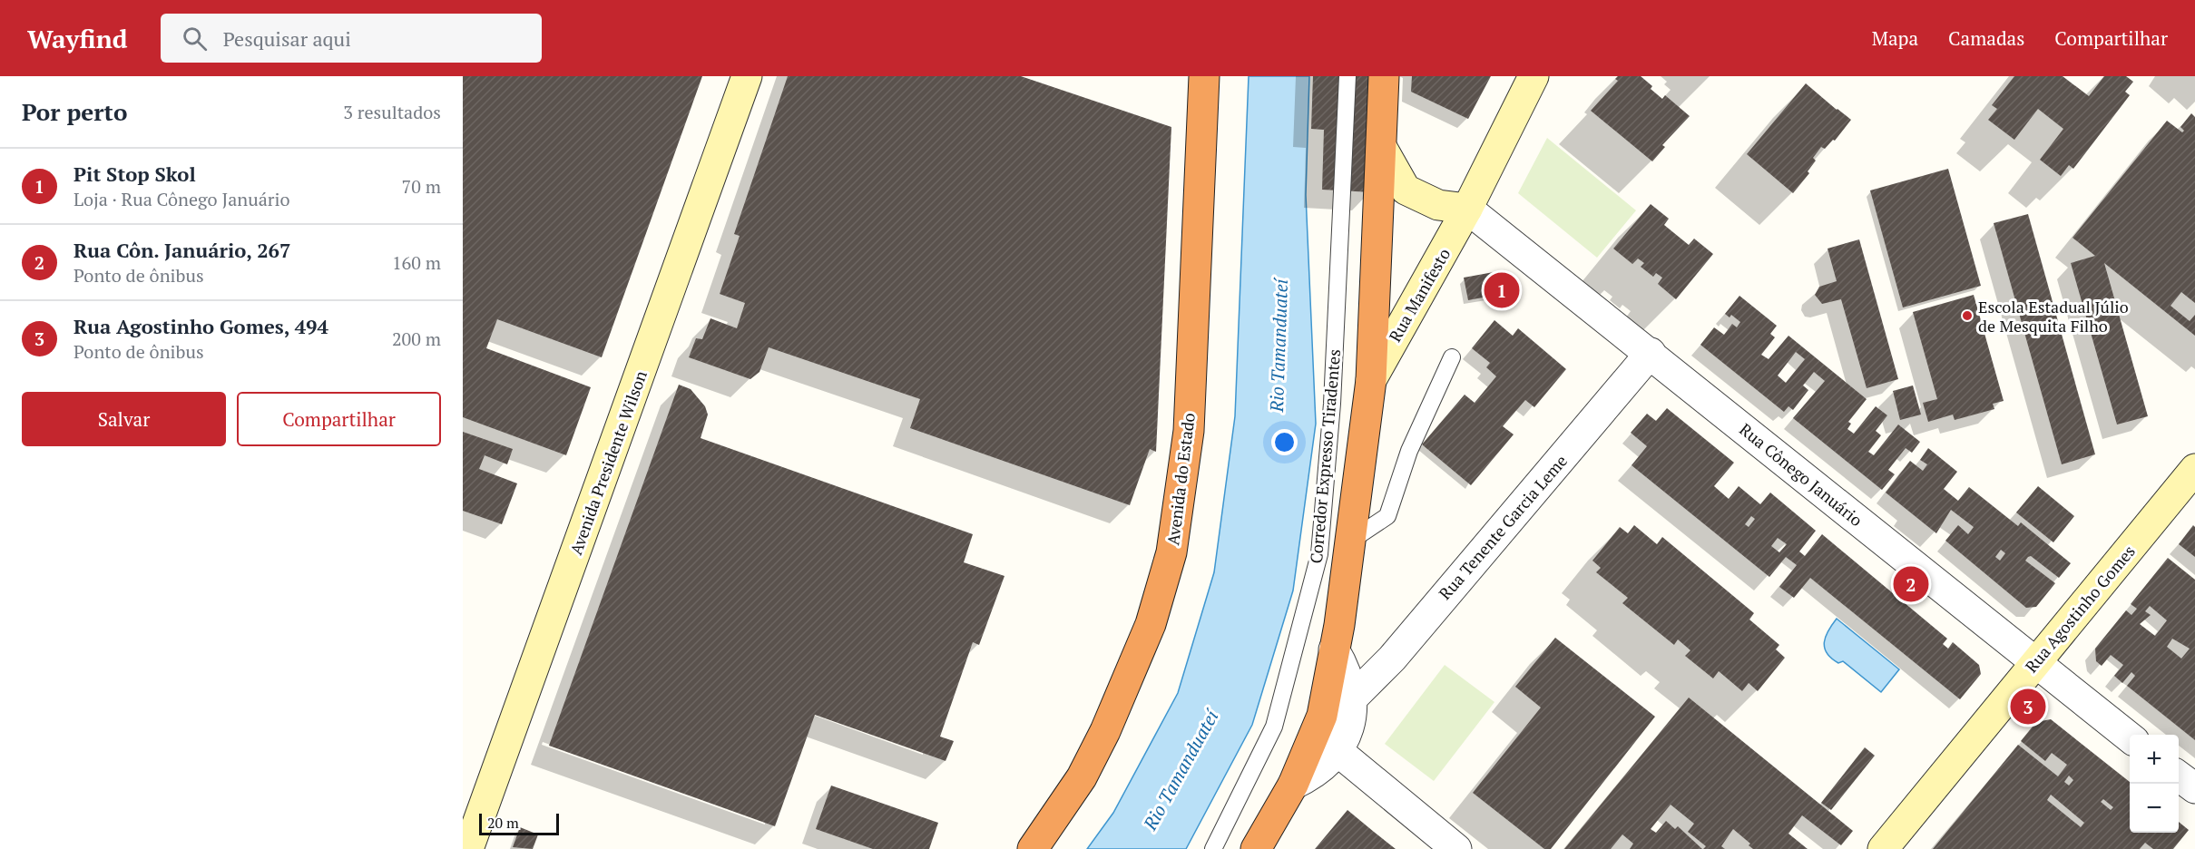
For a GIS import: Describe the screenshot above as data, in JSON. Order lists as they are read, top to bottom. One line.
{"streets":{"highway":["Avenida do Estado"],"main road":["Rua Manifesto","Avenida Presidente Wilson","Rua Agostinho Gomes"],"street":["Rua Cônego Januário","Rua Tenente Garcia Leme"],"lane":["Corredor Expresso Tiradentes"]},"crossings":[["Rua Manifesto","Rua Cônego Januário"],["Rua Cônego Januário","Rua Tenente Garcia Leme"],["Rua Cônego Januário","Rua Agostinho Gomes"]],"water":["Rio Tamanduateí"],"places":["Escola Estadual Júlio de Mesquita Filho"],"scale_bar":"20 m","page":{"header":"Wayfind","search":"Pesquisar aqui","nav":["Mapa","Camadas","Compartilhar"],"heading":["Por perto","3 resultados"],"list":[{"mark":"1","name":"Pit Stop Skol","note":"Loja · Rua Cônego Januário","value":"70 m"},{"mark":"2","name":"Rua Côn. Januário, 267","note":"Ponto de ônibus","value":"160 m"},{"mark":"3","name":"Rua Agostinho Gomes, 494","note":"Ponto de ônibus","value":"200 m"}],"pins":["1","2","3"],"buttons":["Salvar","Compartilhar"],"map_buttons":["+","−"],"scale":"20 m"}}
